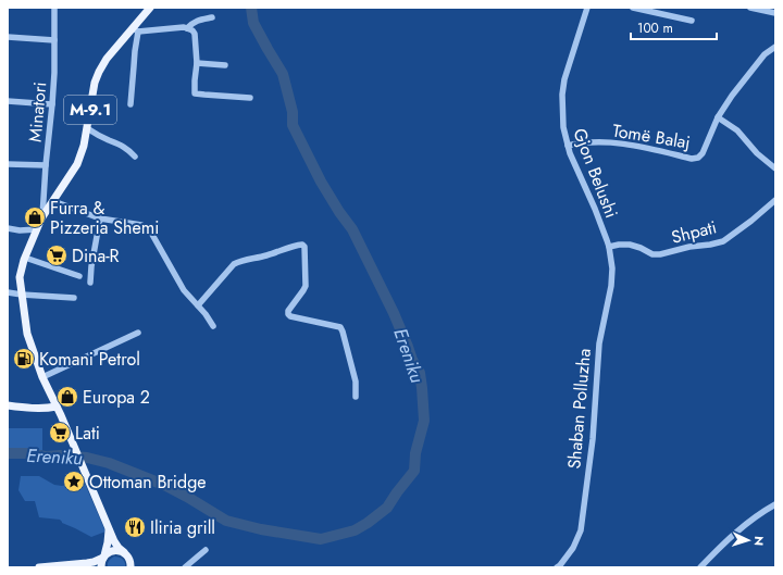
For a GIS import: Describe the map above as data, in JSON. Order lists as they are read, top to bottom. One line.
{"streets":{"main road":["M-9.1"],"street":["Minatori","Tomë Balaj","Gjon Belushi","Shpati","Shaban Polluzha"]},"crossings":[["M-9.1","Minatori"],["Tomë Balaj","Gjon Belushi"],["Gjon Belushi","Shpati"],["Gjon Belushi","Shaban Polluzha"],["Shpati","Shaban Polluzha"]],"water":["Ereniku"],"places":{"shop":["Furra & Pizzeria Shemi","Europa 2"],"supermarket":["Dina-R","Lati"],"fuel station":["Komani Petrol"],"place":["Ottoman Bridge"],"restaurant":["Iliria grill"]},"scale_bar":"100 m","north":"right"}
